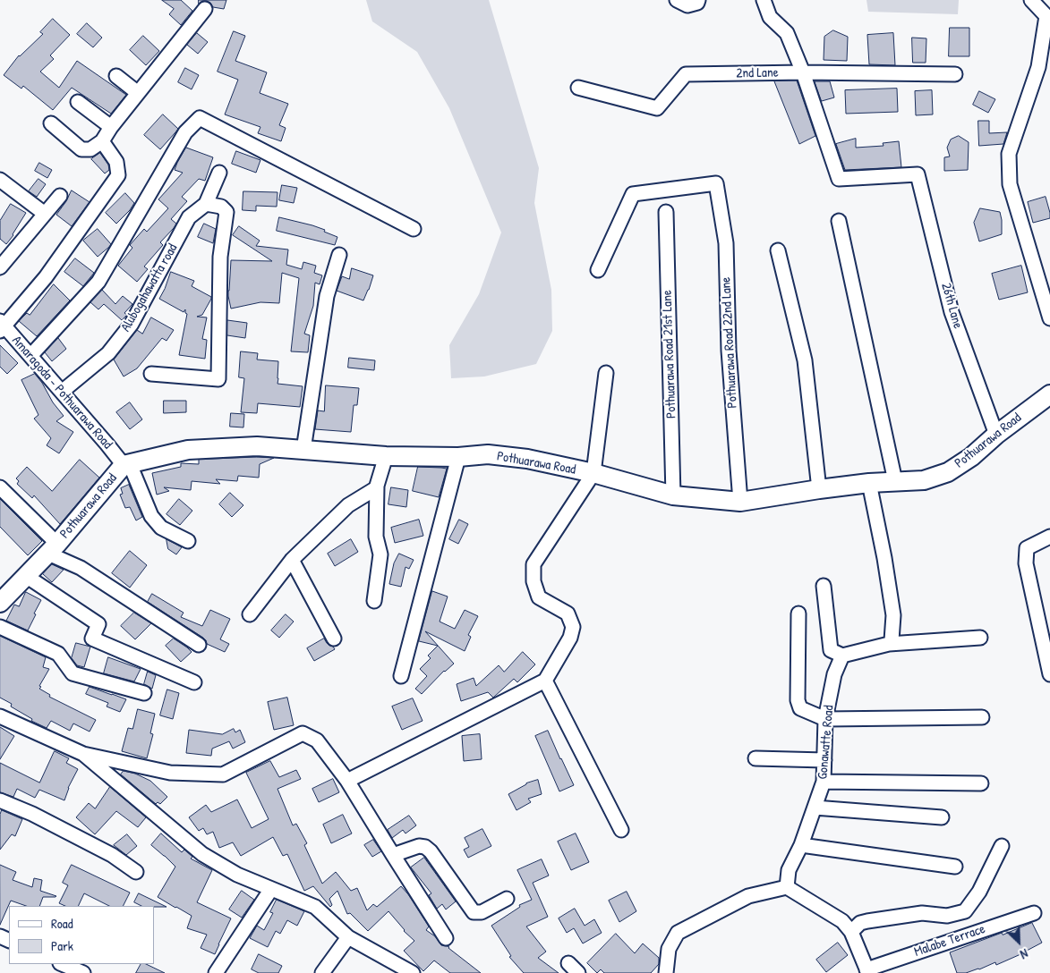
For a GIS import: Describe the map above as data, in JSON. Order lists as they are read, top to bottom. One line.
{"streets":{"main road":["Pothuarawa Road"],"street":["2nd Lane","Alubogahawatta road","26th Lane","Pothuarawa Road 22nd Lane","Pothuarawa Road 21st Lane","Amaragoda - Pothuarawa Road","Gonawatte Road","Malabe Terrace"]},"crossings":[["2nd Lane","26th Lane"],["Alubogahawatta road","Amaragoda - Pothuarawa Road"],["26th Lane","Pothuarawa Road"],["Pothuarawa Road 22nd Lane","Pothuarawa Road"],["Pothuarawa Road 21st Lane","Pothuarawa Road"],["Amaragoda - Pothuarawa Road","Pothuarawa Road"]],"legend":["Road","Park"],"north":"bottom right"}
